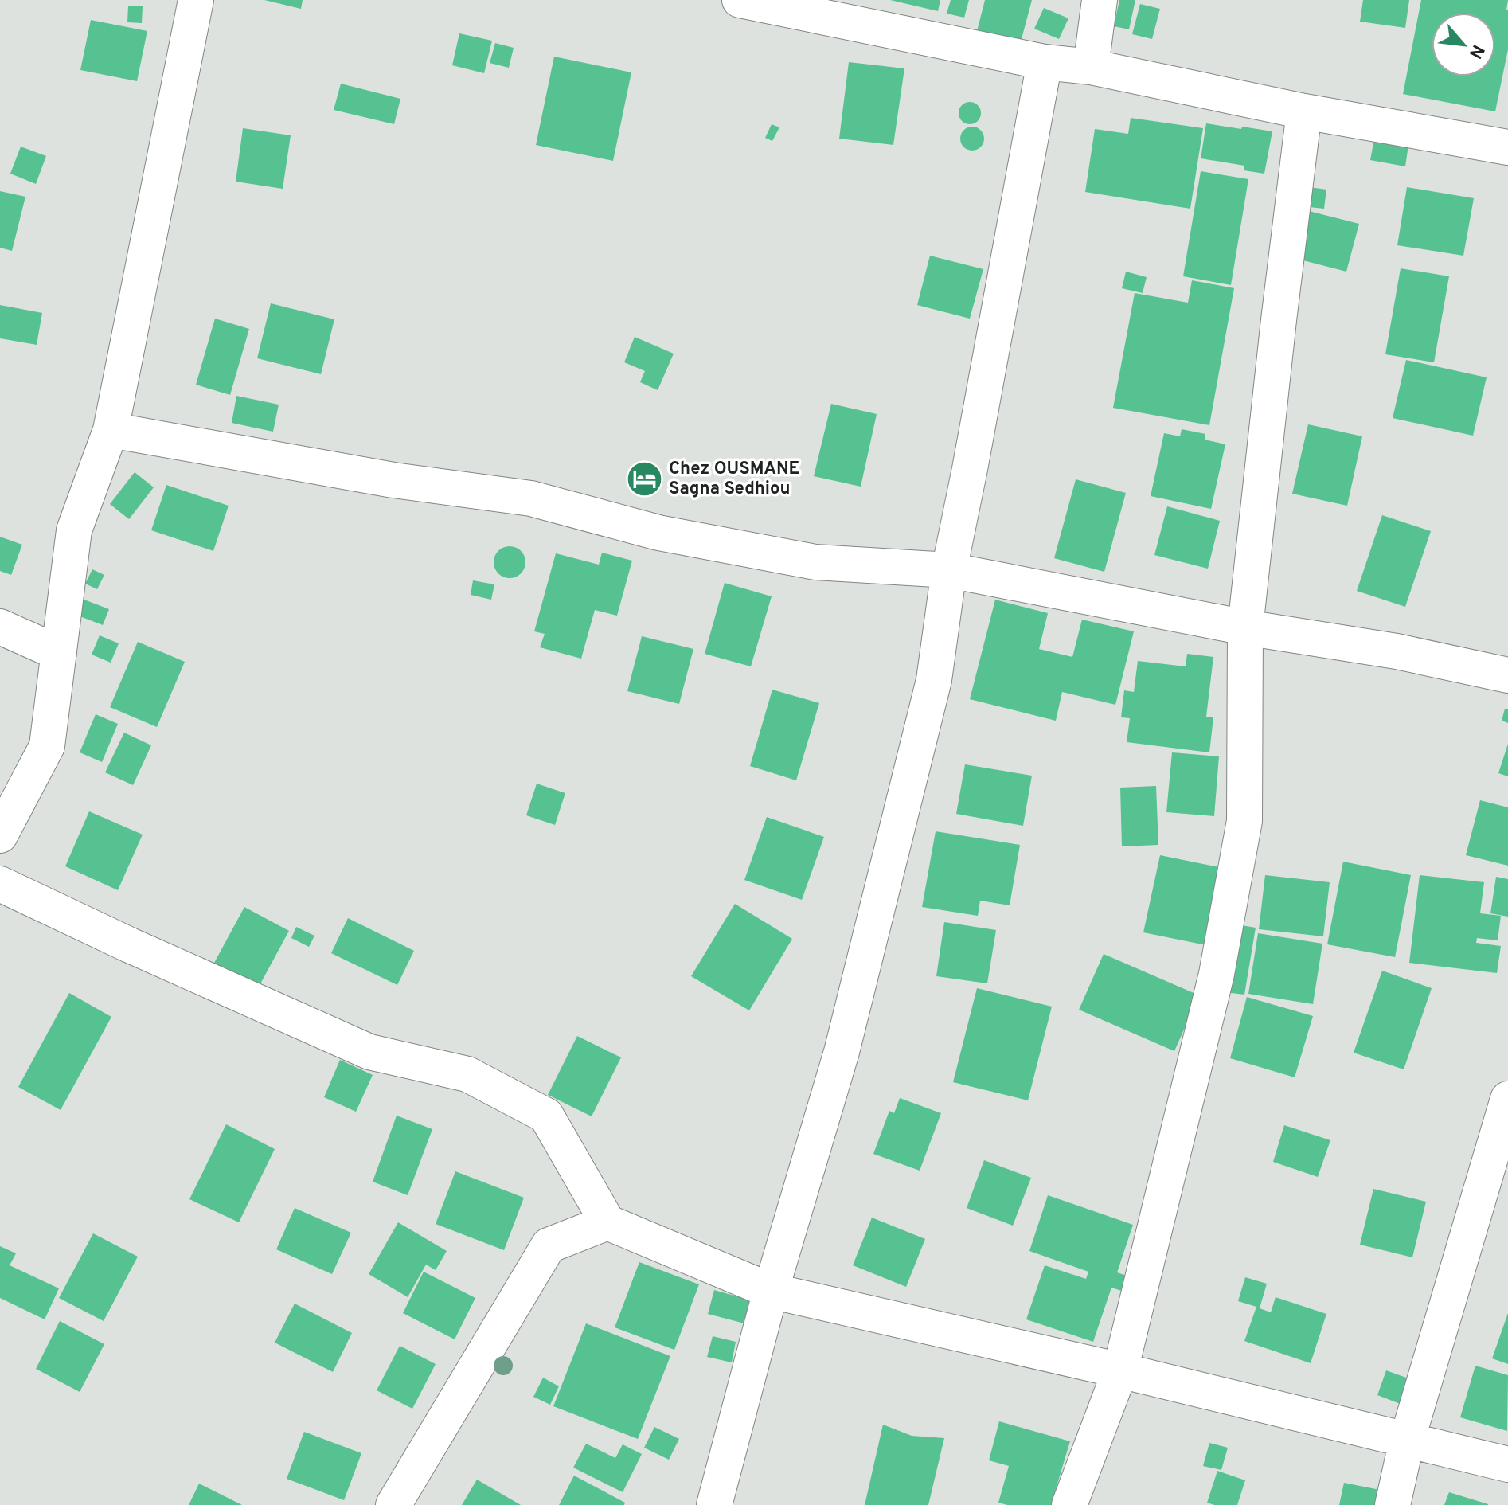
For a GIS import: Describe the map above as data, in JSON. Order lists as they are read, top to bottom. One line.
{"places":{"hotel":["Chez OUSMANE Sagna Sedhiou"]},"north":"bottom right"}
